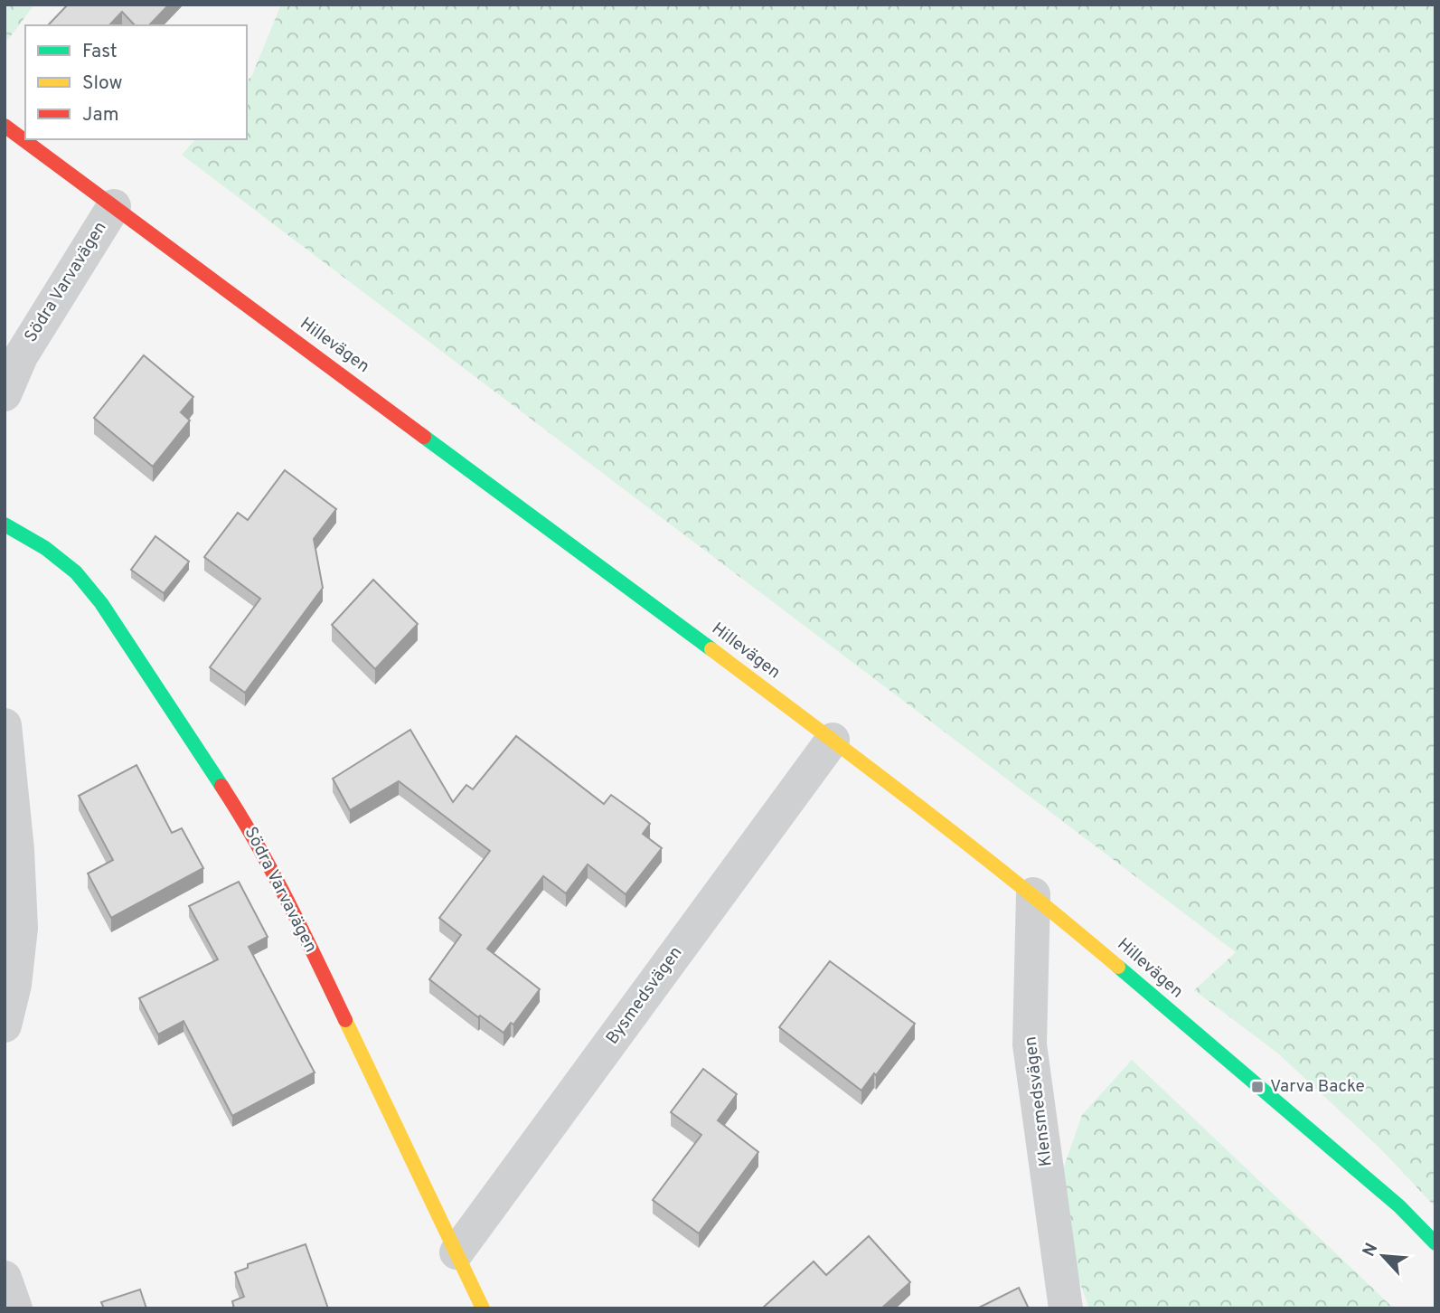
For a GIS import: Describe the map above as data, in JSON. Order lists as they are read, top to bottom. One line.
{"streets":{"street":["Södra Varvavägen","Hillevägen","Bysmedsvägen","Klensmedsvägen"]},"crossings":[["Södra Varvavägen","Hillevägen"],["Södra Varvavägen","Bysmedsvägen"],["Hillevägen","Bysmedsvägen"],["Hillevägen","Klensmedsvägen"]],"places":{"transit":["Varva Backe"]},"legend":["Fast","Slow","Jam"],"north":"top left"}
